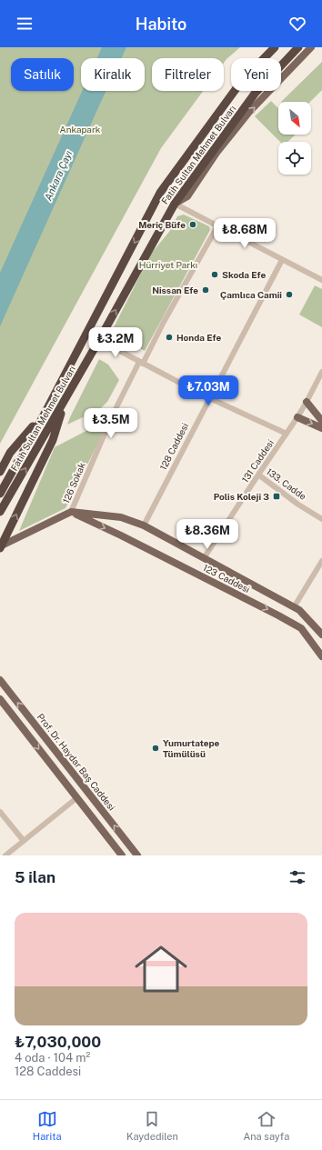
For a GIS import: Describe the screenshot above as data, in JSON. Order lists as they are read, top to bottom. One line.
{"streets":{"highway":["Fatih Sultan Mehmet Bulvarı"],"main road":["123 Caddesi","Prof. Dr. Haydar Baş Caddesi"],"street":["128 Caddesi","131 Caddesi","126 Sokak","133. Cadde"]},"crossings":[["128 Caddesi","123 Caddesi"],["131 Caddesi","133. Cadde"],["131 Caddesi","123 Caddesi"],["126 Sokak","123 Caddesi"]],"water":["Ankara Çayı"],"parks":["Ankapark","Hürriyet Parkı"],"places":{"other":["Meriç Büfe","Skoda Efe","Nissan Efe","Çamlıca Camii","Honda Efe","Yumurtatepe Tümülüsü"],"transit":["Polis Koleji 3"]},"north":"bottom right","page":{"header":"Habito","chip":["Satılık","Kiralık","Filtreler","Yeni"],"price":["₺8.68M","₺3.2M","₺7.03M","₺3.5M","₺8.36M"],"heading":"5 ilan","list":[{"name":"₺7,030,000","note":"4 oda · 104 m² · 128 Caddesi"}],"tabs":["Harita","Kaydedilen","Ana sayfa"]}}
